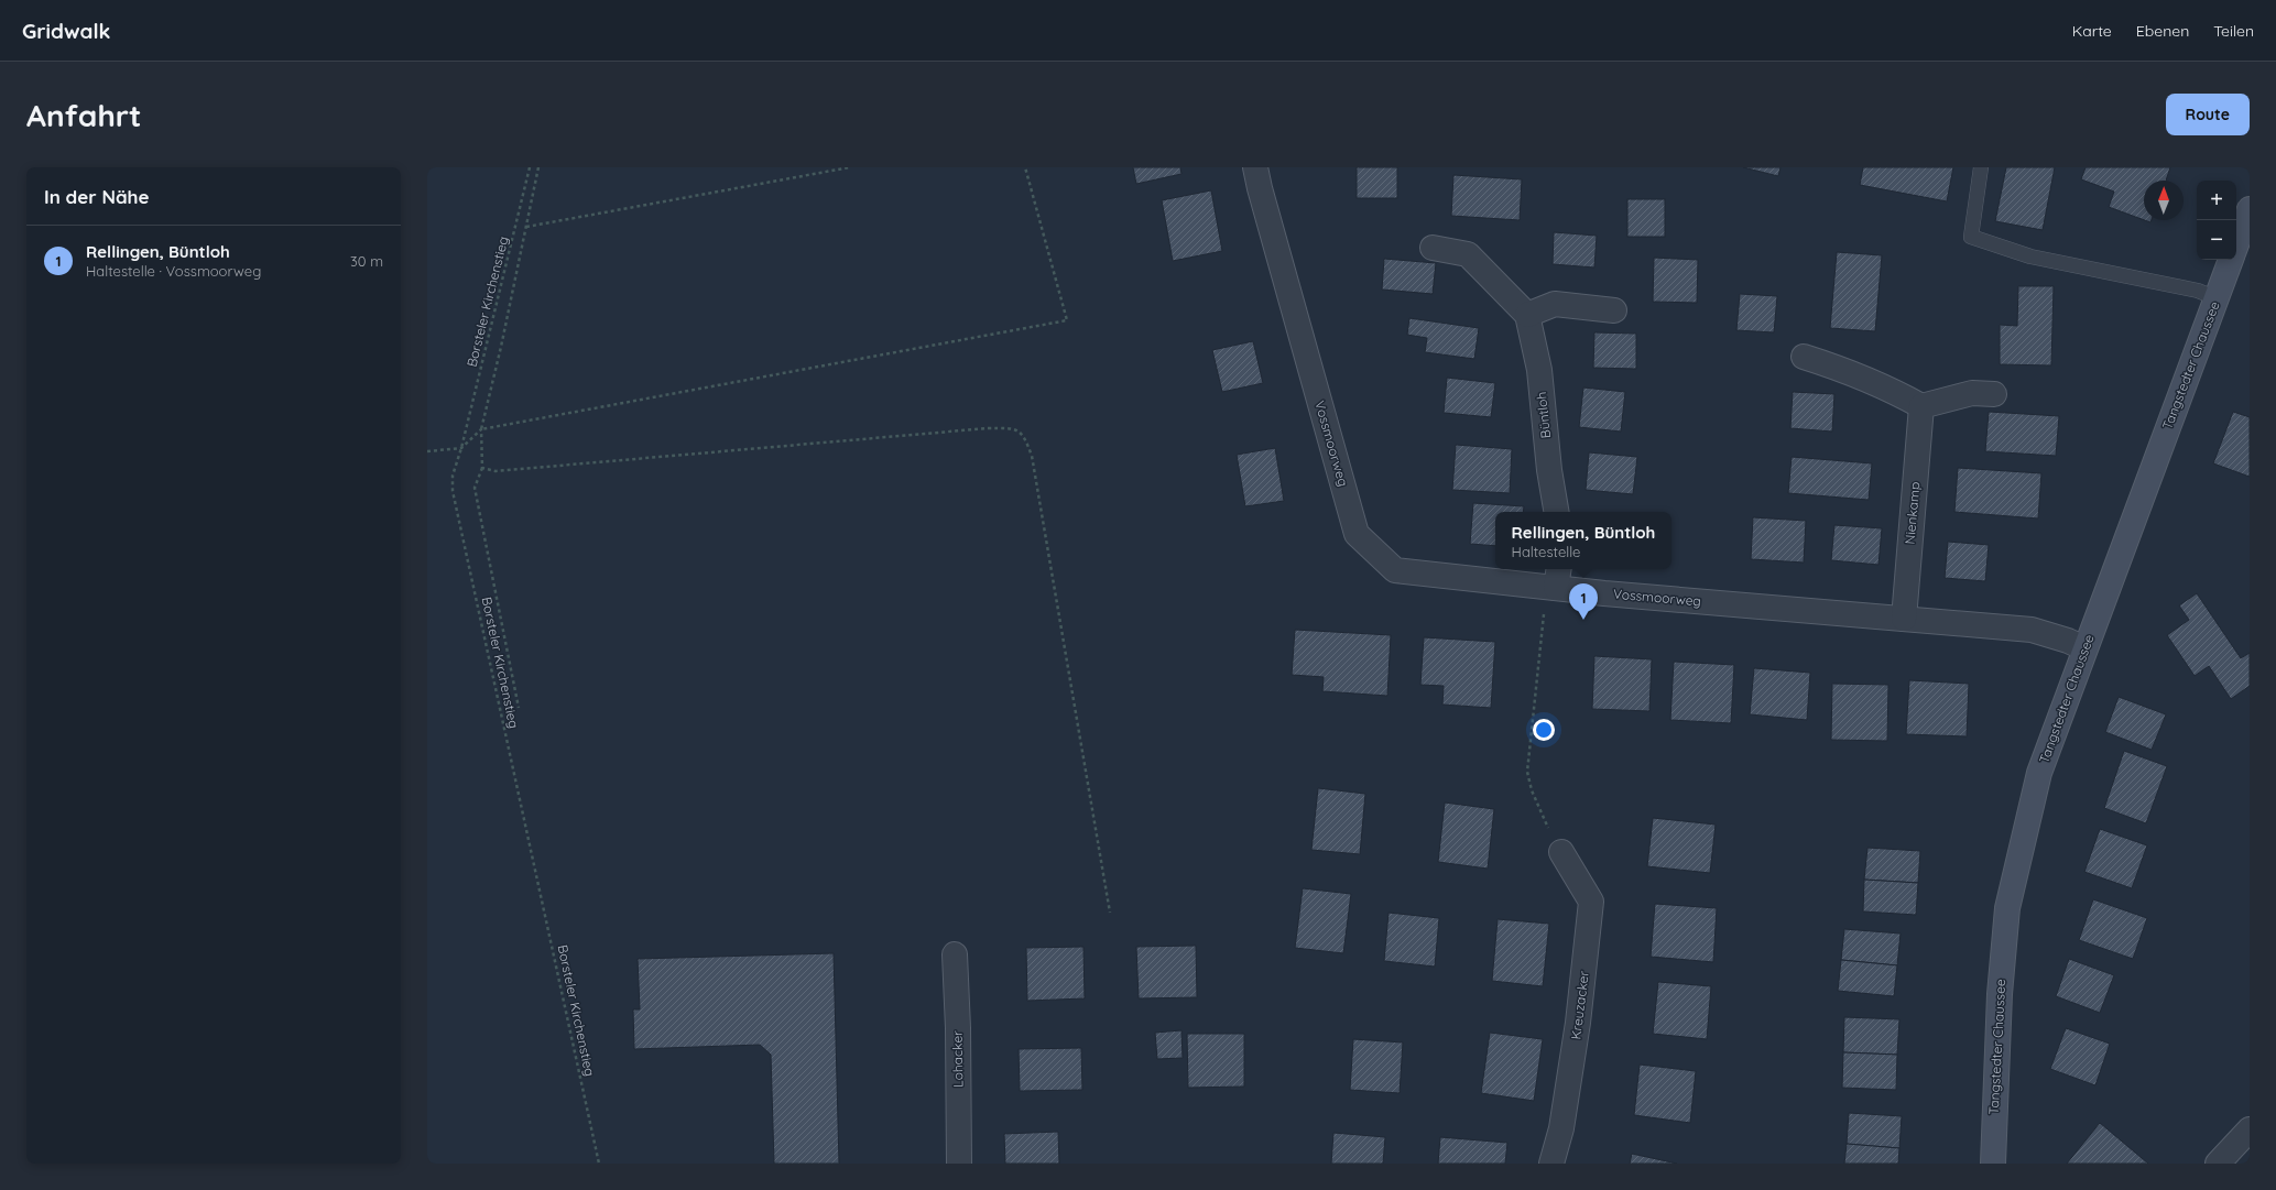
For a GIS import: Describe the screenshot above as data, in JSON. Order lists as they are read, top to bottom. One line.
{"streets":{"main road":["Tangstedter Chaussee"],"street":["Büntloh","Vossmoorweg","Nienkamp","Kreuzacker","Lohacker"],"path":["Borsteler Kirchenstieg"]},"crossings":[["Tangstedter Chaussee","Vossmoorweg"],["Vossmoorweg","Nienkamp"]],"north":"top","page":{"header":"Gridwalk","nav":["Karte","Ebenen","Teilen"],"buttons":"Route","title":"Anfahrt","heading":"In der Nähe","map_buttons":["+","−"],"list":[{"mark":"1","name":"Rellingen, Büntloh","note":"Haltestelle · Vossmoorweg","value":"30 m"}],"popup":["Rellingen, Büntloh","Haltestelle"],"pins":"1"}}
